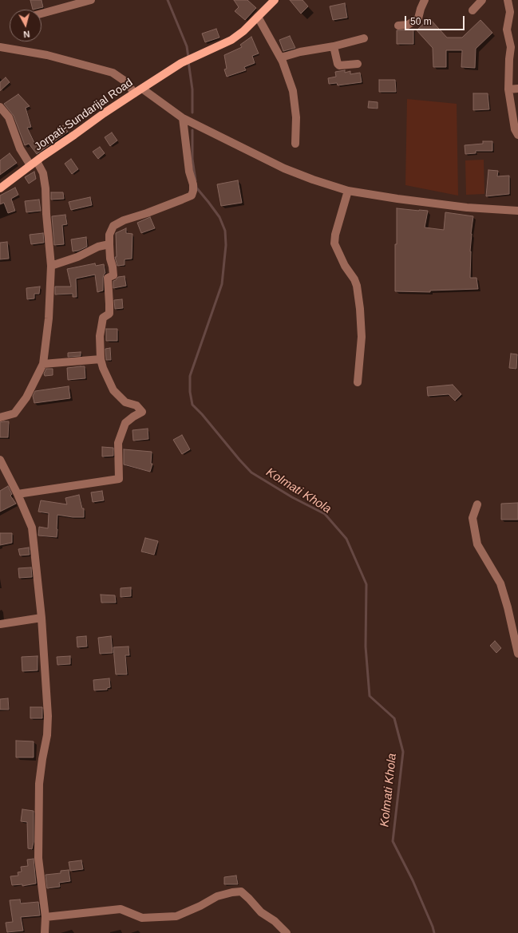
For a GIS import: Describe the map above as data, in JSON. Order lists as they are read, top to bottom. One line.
{"streets":{"main road":["Jorpati-Sundarijal Road"]},"water":["Kolmati Khola"],"scale_bar":"50 m","north":"bottom"}
